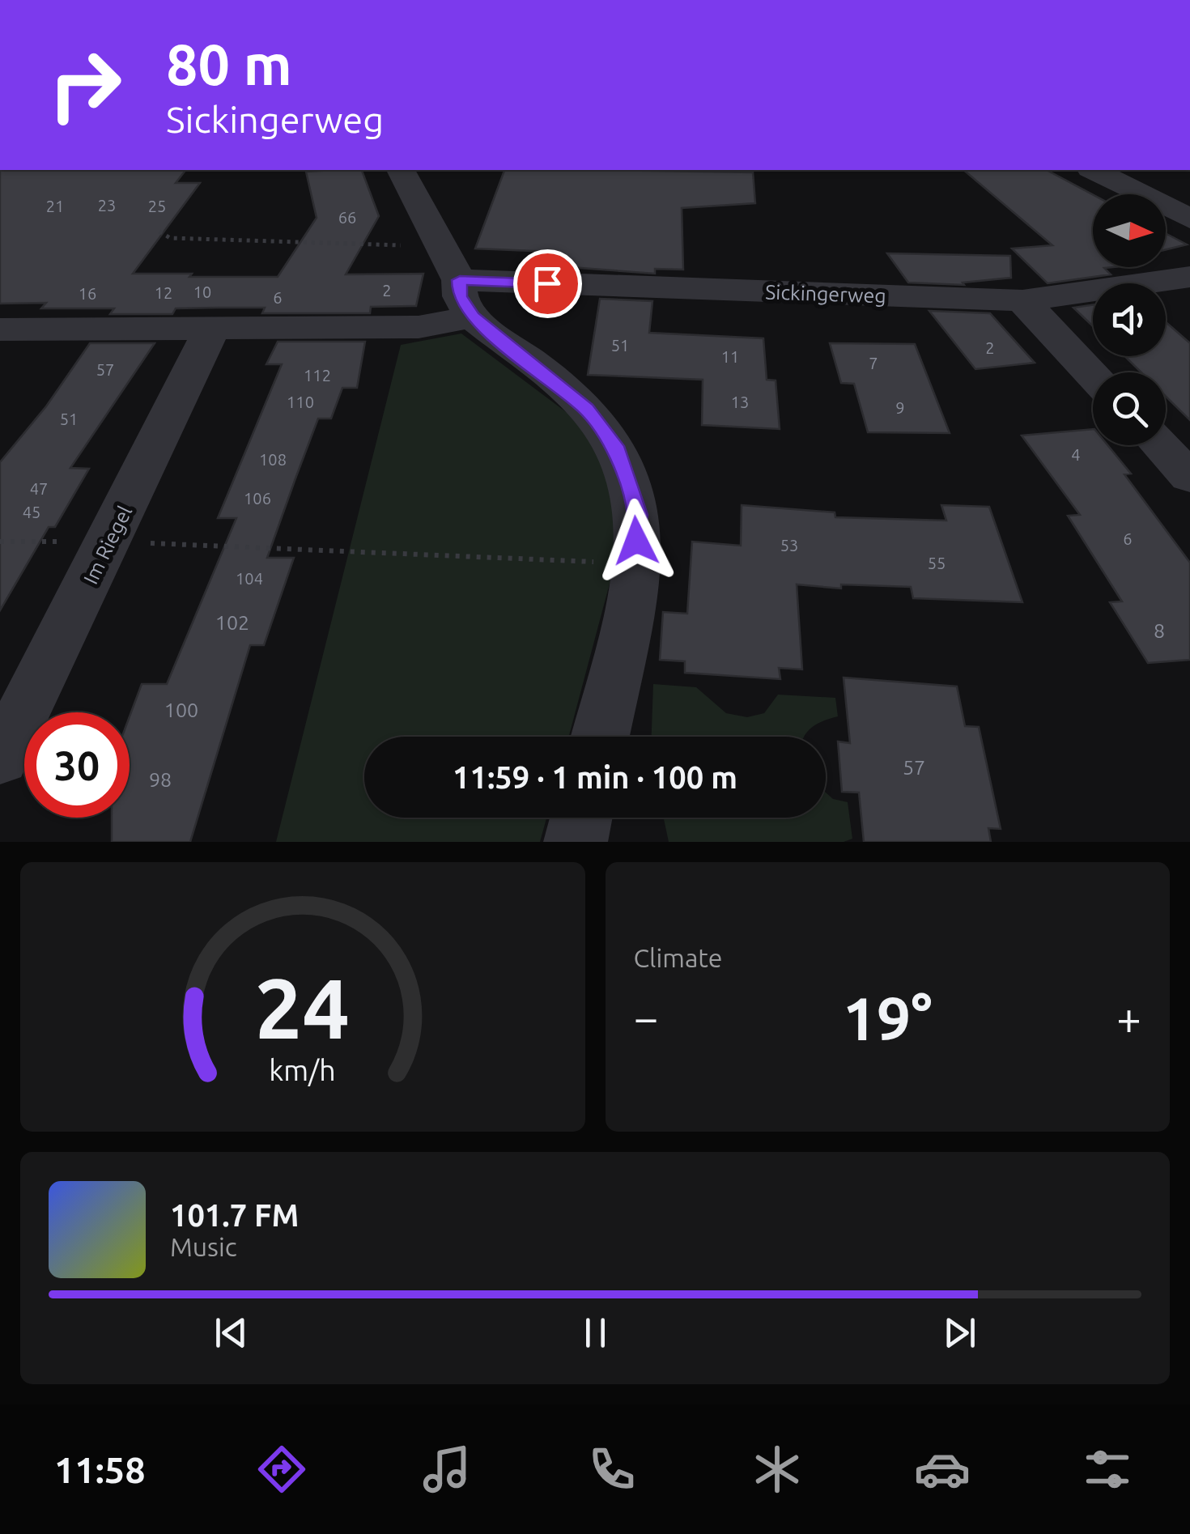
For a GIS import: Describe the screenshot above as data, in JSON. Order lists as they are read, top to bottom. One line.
{"streets":{"street":["Sickingerweg","Im Riegel"]},"house_numbers":["23","21","25","66","2","10","12","16","6","51","2","11","7","57","112","110","13","9","51","4","108","47","106","45","6","53","55","104","102","8","100","57","98"],"north":"right","page":{"turn":["80 m","Sickingerweg"],"limit":"30","trip":"11:59 · 1 min · 100 m","tile":"Climate","heat":["−","19°","+"],"song":["101.7 FM","Music"],"tabs":"11:58","gauge":["24","km/h"]}}
